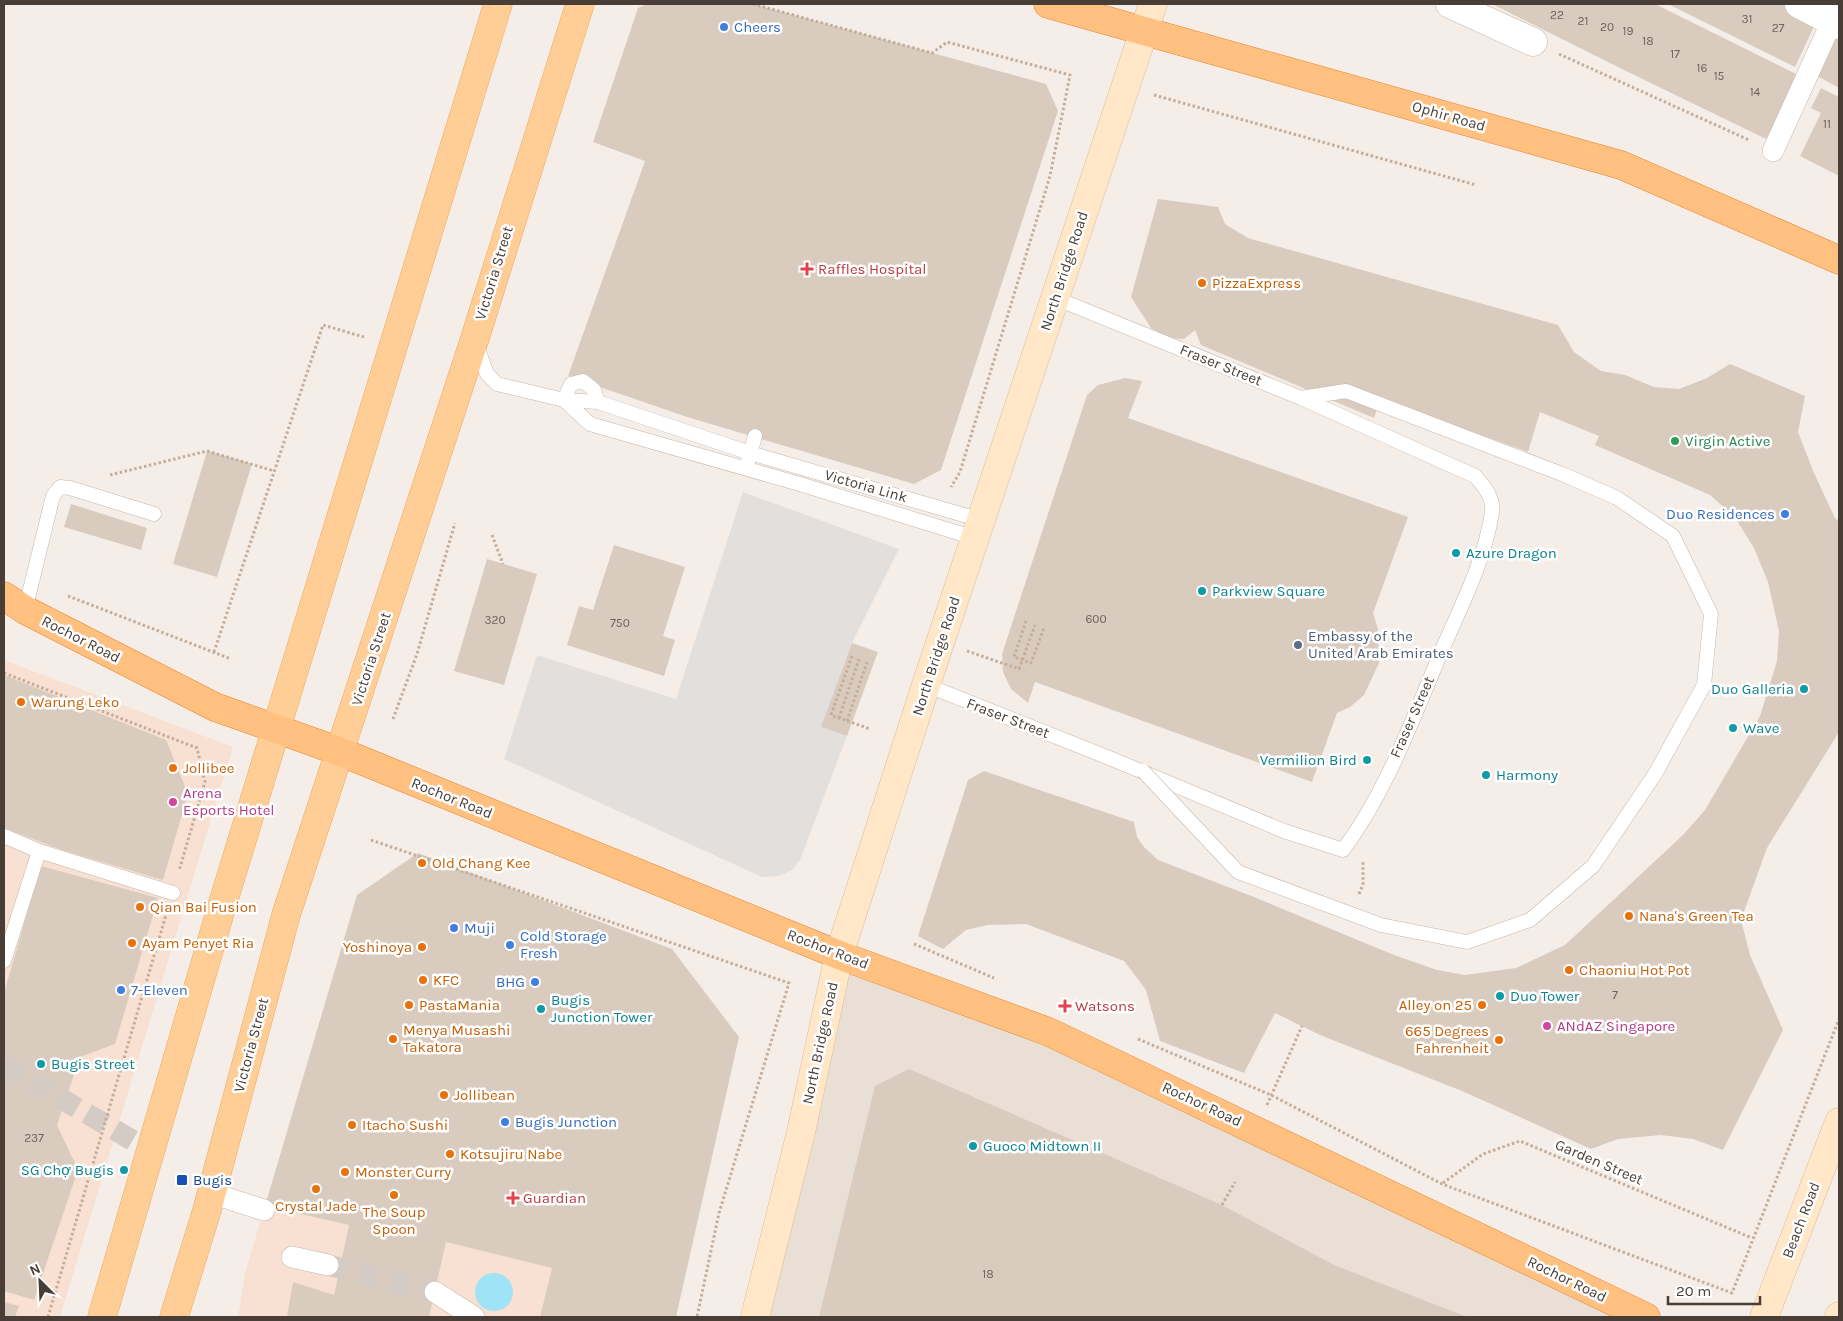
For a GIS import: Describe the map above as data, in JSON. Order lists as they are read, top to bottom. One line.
{"streets":{"highway":["Ophir Road","Rochor Road"],"main road":["North Bridge Road","Victoria Street","Beach Road"],"lane":["Fraser Street","Victoria Link"],"path":["Garden Street"]},"crossings":[["Ophir Road","North Bridge Road"],["North Bridge Road","Fraser Street"],["North Bridge Road","Victoria Link"],["North Bridge Road","Rochor Road"],["Victoria Street","Victoria Link"],["Victoria Street","Rochor Road"]],"places":{"other":["Cheers","PizzaExpress","Virgin Active","Duo Residences","Azure Dragon","Parkview Square","Embassy of the United Arab Emirates","Duo Galleria","Warung Leko","Wave","Vermilion Bird","Jollibee","Harmony","Arena Esports Hotel","Old Chang Kee","Qian Bai Fusion","Nana's Green Tea","Muji","Ayam Penyet Ria","Cold Storage Fresh","Yoshinoya","Chaoniu Hot Pot","KFC","BHG","7-Eleven","Duo Tower","PastaMania","Alley on 25","Bugis Junction Tower","ANdAZ Singapore","Menya Musashi Takatora","665 Degrees Fahrenheit","Bugis Street","Jollibean","Bugis Junction","Itacho Sushi","Guoco Midtown II","Kotsujiru Nabe","SG Chợ Bugis","Monster Curry","Crystal Jade","The Soup Spoon"],"health":["Raffles Hospital","Watsons","Guardian"],"transit":["Bugis"]},"house_numbers":["22","31","21","20","27","19","18","17","16","15","14","11","600","320","750","7","237","18"],"scale_bar":"20 m","north":"top left"}
